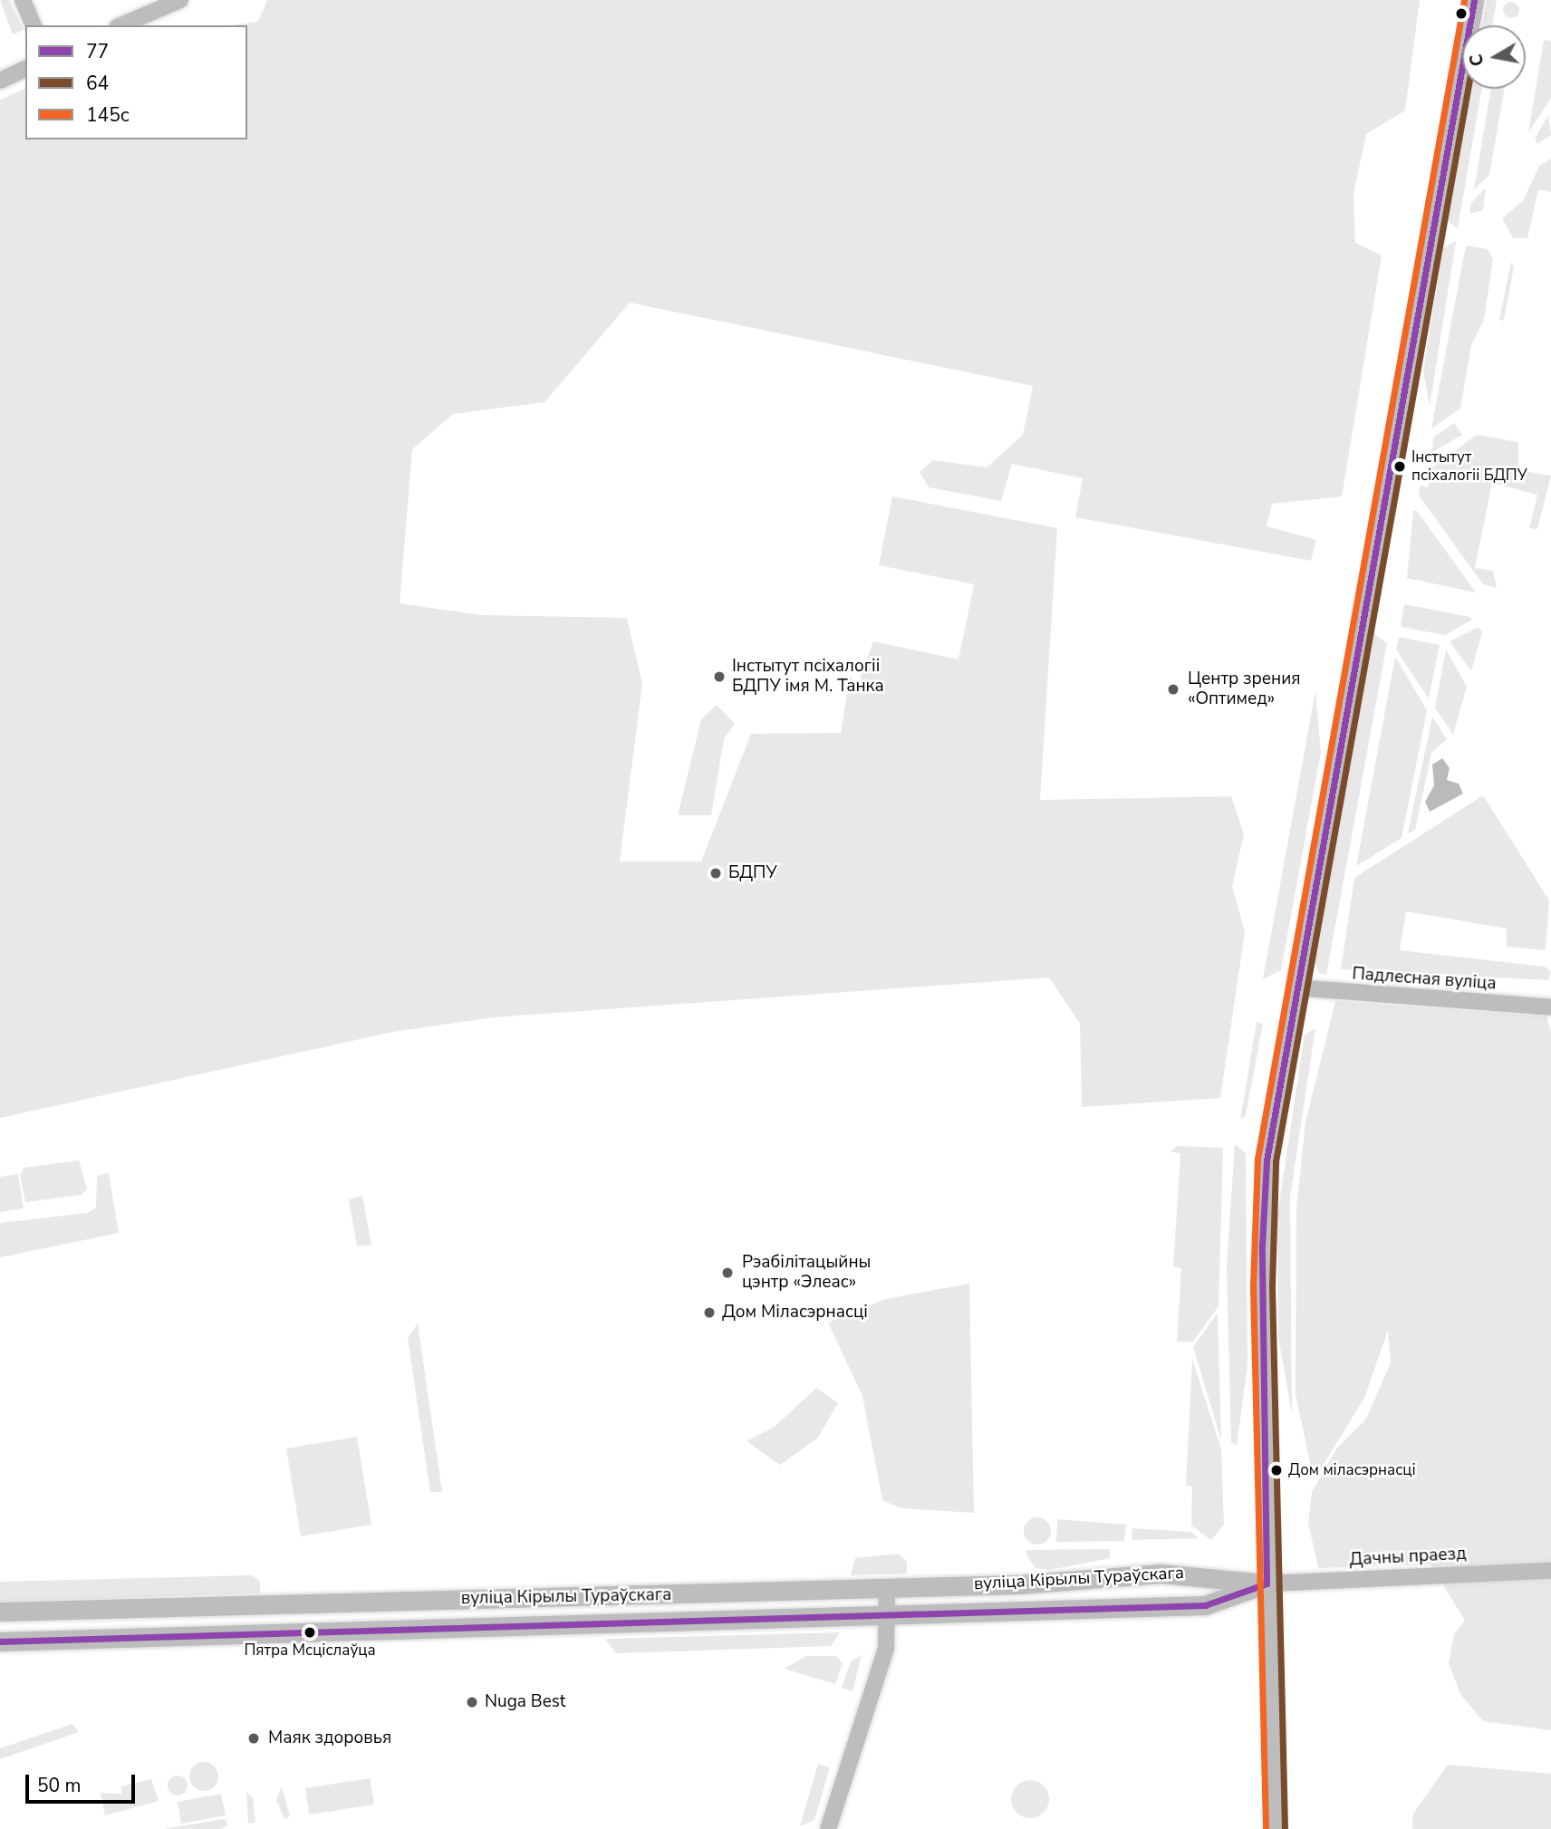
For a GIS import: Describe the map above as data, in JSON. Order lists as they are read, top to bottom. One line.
{"streets":{"main road":["вуліца Кірылы Тураўскага"],"street":["Падлесная вуліца","Дачны праезд"]},"crossings":[["Дачны праезд","вуліца Кірылы Тураўскага"]],"places":["Інстытут псіхалогіі БДПУ","Інстытут псіхалогіі БДПУ імя М. Танка","Центр зрения «Оптимед»","БДПУ","Рэабілітацыйны цэнтр «Элеас»","Дом Міласэрнасці","Дом міласэрнасці","Пятра Мсціслаўца","Nuga Best","Маяк здоровья"],"lines":["transit line 77","transit line 145с","transit line 64"],"legend":["77","64","145с"],"scale_bar":"50 m","north":"left"}
